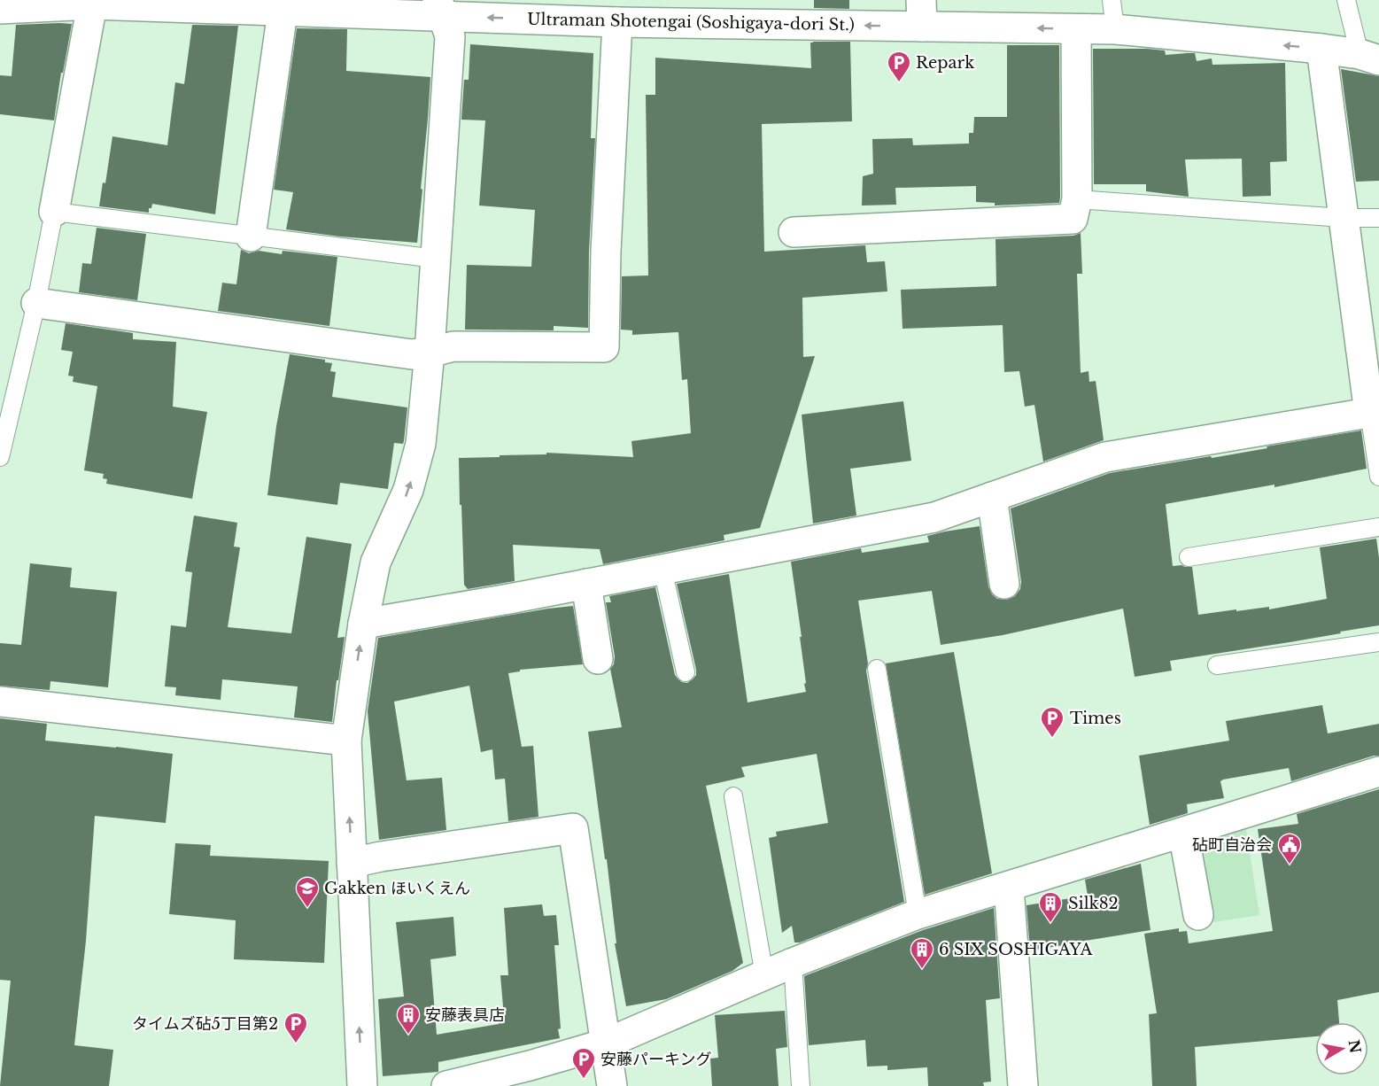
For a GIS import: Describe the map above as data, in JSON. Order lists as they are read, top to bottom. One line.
{"streets":{"street":["Ultraman Shotengai (Soshigaya-dori St.)"]},"places":{"parking":["Repark","Times","タイムズ砧5丁目第2","安藤パーキング"],"public building":["砧町自治会"],"school or university":["Gakken ほいくえん"],"building":["Silk82","6 SIX SOSHIGAYA","安藤表具店"]},"north":"right"}
